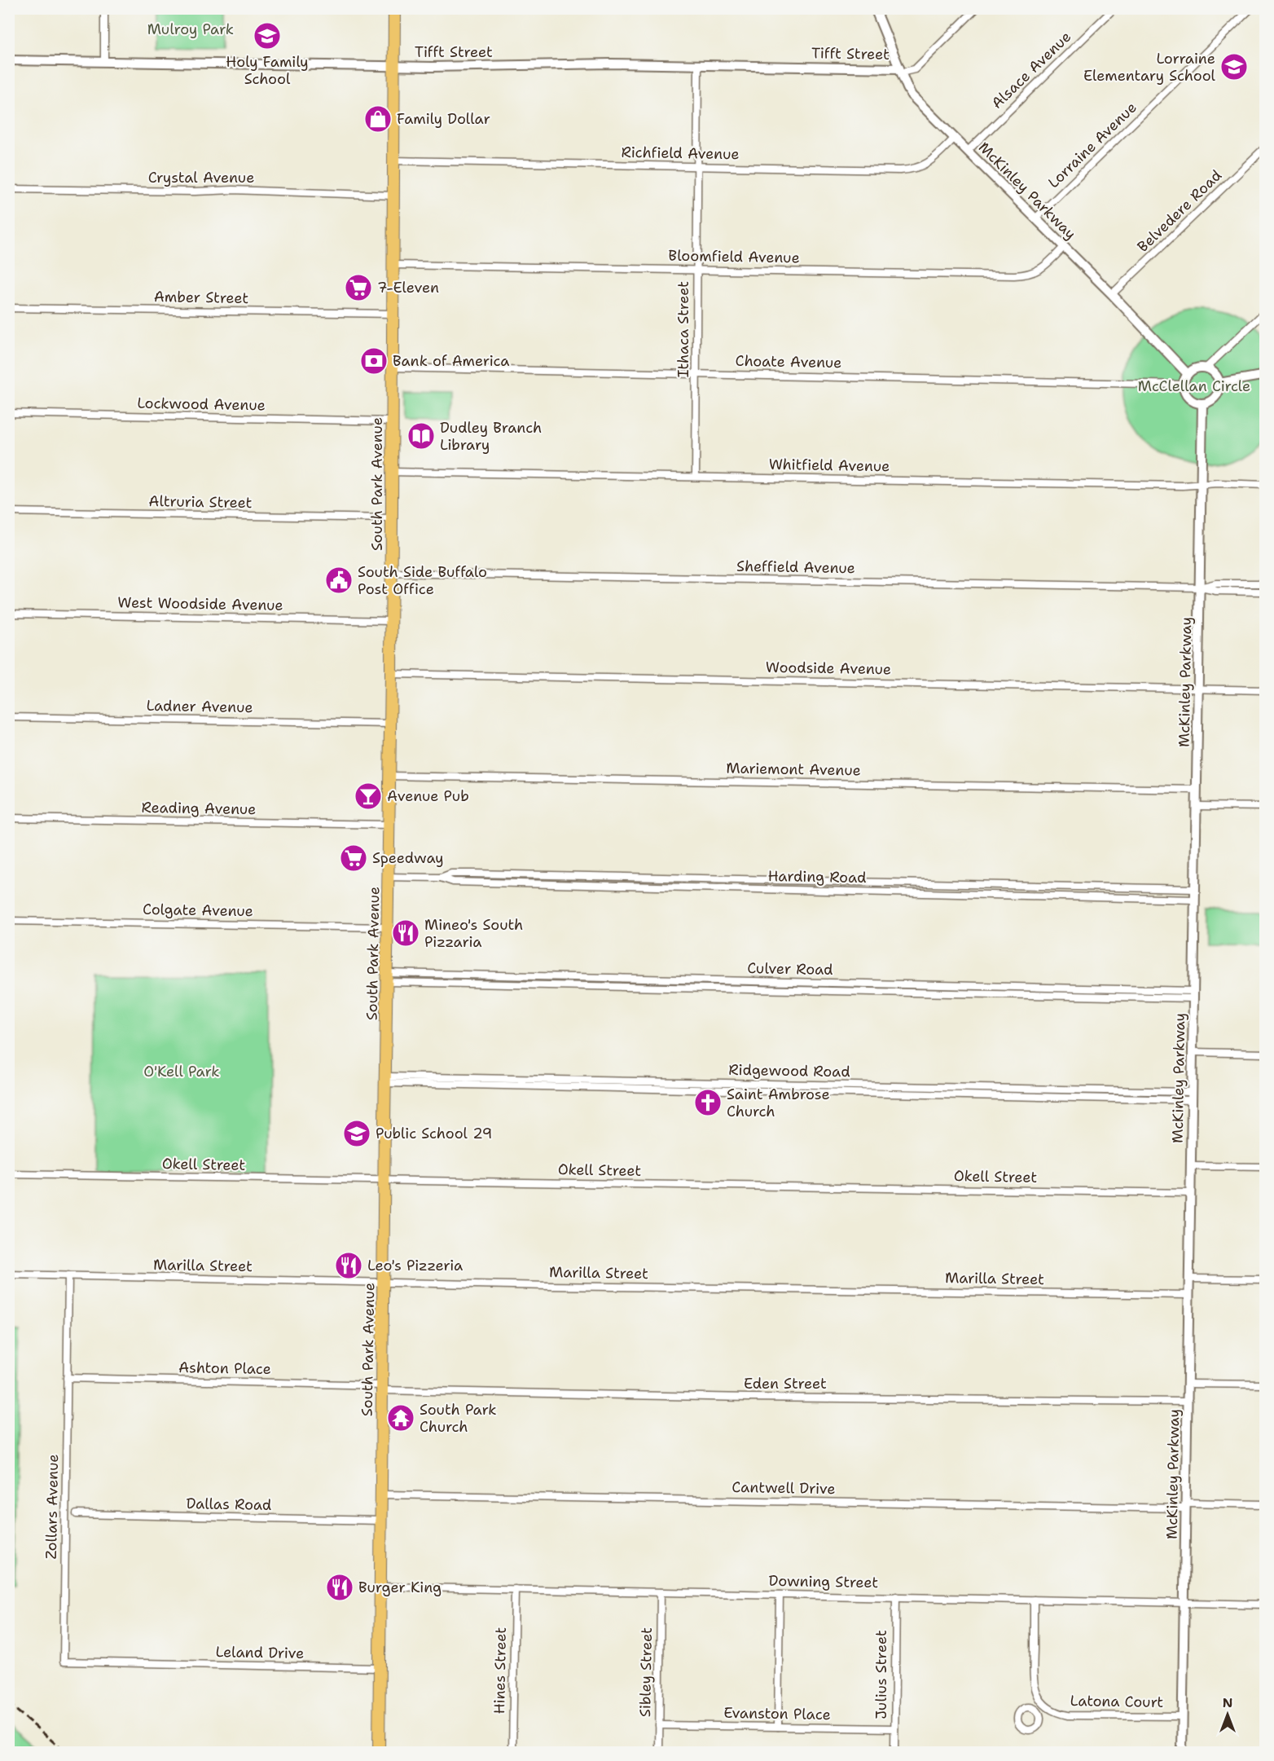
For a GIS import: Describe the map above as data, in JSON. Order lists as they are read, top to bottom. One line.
{"streets":{"main road":["South Park Avenue"],"street":["Tifft Street","Alsace Avenue","Lorraine Avenue","Richfield Avenue","Crystal Avenue","McKinley Parkway","Belvedere Road","Bloomfield Avenue","Amber Street","Ithaca Street","Choate Avenue","Lockwood Avenue","Whitfield Avenue","Altruria Street","Sheffield Avenue","West Woodside Avenue","Woodside Avenue","Ladner Avenue","Mariemont Avenue","Reading Avenue","Harding Road","Colgate Avenue","Culver Road","Ridgewood Road","Okell Street","Marilla Street","Ashton Place","Eden Street","Cantwell Drive","Dallas Road","Zollars Avenue","Downing Street","Leland Drive","Hines Street","Sibley Street","Julius Street","Latona Court","Evanston Place"]},"crossings":[["Tifft Street","McKinley Parkway"],["Tifft Street","Ithaca Street"],["Tifft Street","South Park Avenue"],["Alsace Avenue","McKinley Parkway"],["Lorraine Avenue","McKinley Parkway"],["Richfield Avenue","McKinley Parkway"],["Richfield Avenue","Ithaca Street"],["Richfield Avenue","South Park Avenue"],["Crystal Avenue","South Park Avenue"],["McKinley Parkway","Belvedere Road"],["McKinley Parkway","Bloomfield Avenue"],["McKinley Parkway","Choate Avenue"],["McKinley Parkway","Whitfield Avenue"],["McKinley Parkway","Sheffield Avenue"],["McKinley Parkway","Woodside Avenue"],["McKinley Parkway","Mariemont Avenue"],["McKinley Parkway","Harding Road"],["McKinley Parkway","Culver Road"],["McKinley Parkway","Ridgewood Road"],["McKinley Parkway","Okell Street"],["McKinley Parkway","Marilla Street"],["McKinley Parkway","Eden Street"],["McKinley Parkway","Cantwell Drive"],["McKinley Parkway","Downing Street"],["McKinley Parkway","Latona Court"],["Bloomfield Avenue","Ithaca Street"],["Bloomfield Avenue","South Park Avenue"],["Amber Street","South Park Avenue"],["Ithaca Street","Choate Avenue"],["Ithaca Street","Whitfield Avenue"],["Choate Avenue","South Park Avenue"],["Lockwood Avenue","South Park Avenue"],["Whitfield Avenue","South Park Avenue"],["South Park Avenue","Altruria Street"],["South Park Avenue","Sheffield Avenue"],["South Park Avenue","West Woodside Avenue"],["South Park Avenue","Woodside Avenue"],["South Park Avenue","Ladner Avenue"],["South Park Avenue","Mariemont Avenue"],["South Park Avenue","Reading Avenue"],["South Park Avenue","Harding Road"],["South Park Avenue","Colgate Avenue"],["South Park Avenue","Culver Road"],["South Park Avenue","Ridgewood Road"],["South Park Avenue","Okell Street"],["South Park Avenue","Marilla Street"],["South Park Avenue","Ashton Place"],["South Park Avenue","Eden Street"],["South Park Avenue","Cantwell Drive"],["South Park Avenue","Dallas Road"],["South Park Avenue","Downing Street"],["South Park Avenue","Leland Drive"],["Marilla Street","Zollars Avenue"],["Ashton Place","Eden Street"],["Ashton Place","Zollars Avenue"],["Zollars Avenue","Leland Drive"],["Downing Street","Hines Street"],["Downing Street","Sibley Street"],["Downing Street","Julius Street"],["Sibley Street","Evanston Place"],["Julius Street","Evanston Place"]],"parks":["Mulroy Park","McClellan Circle","O'Kell Park"],"places":{"school or university":["Holy Family School","Lorraine Elementary School","Public School 29"],"shop":["Family Dollar"],"supermarket":["7-Eleven","Speedway"],"bank":["Bank of America"],"library":["Dudley Branch Library"],"public building":["South Side Buffalo Post Office"],"bar":["Avenue Pub"],"restaurant":["Mineo's South Pizzaria","Leo's Pizzeria","Burger King"],"church":["Saint Ambrose Church"],"temple":["South Park Church"]},"north":"top"}
